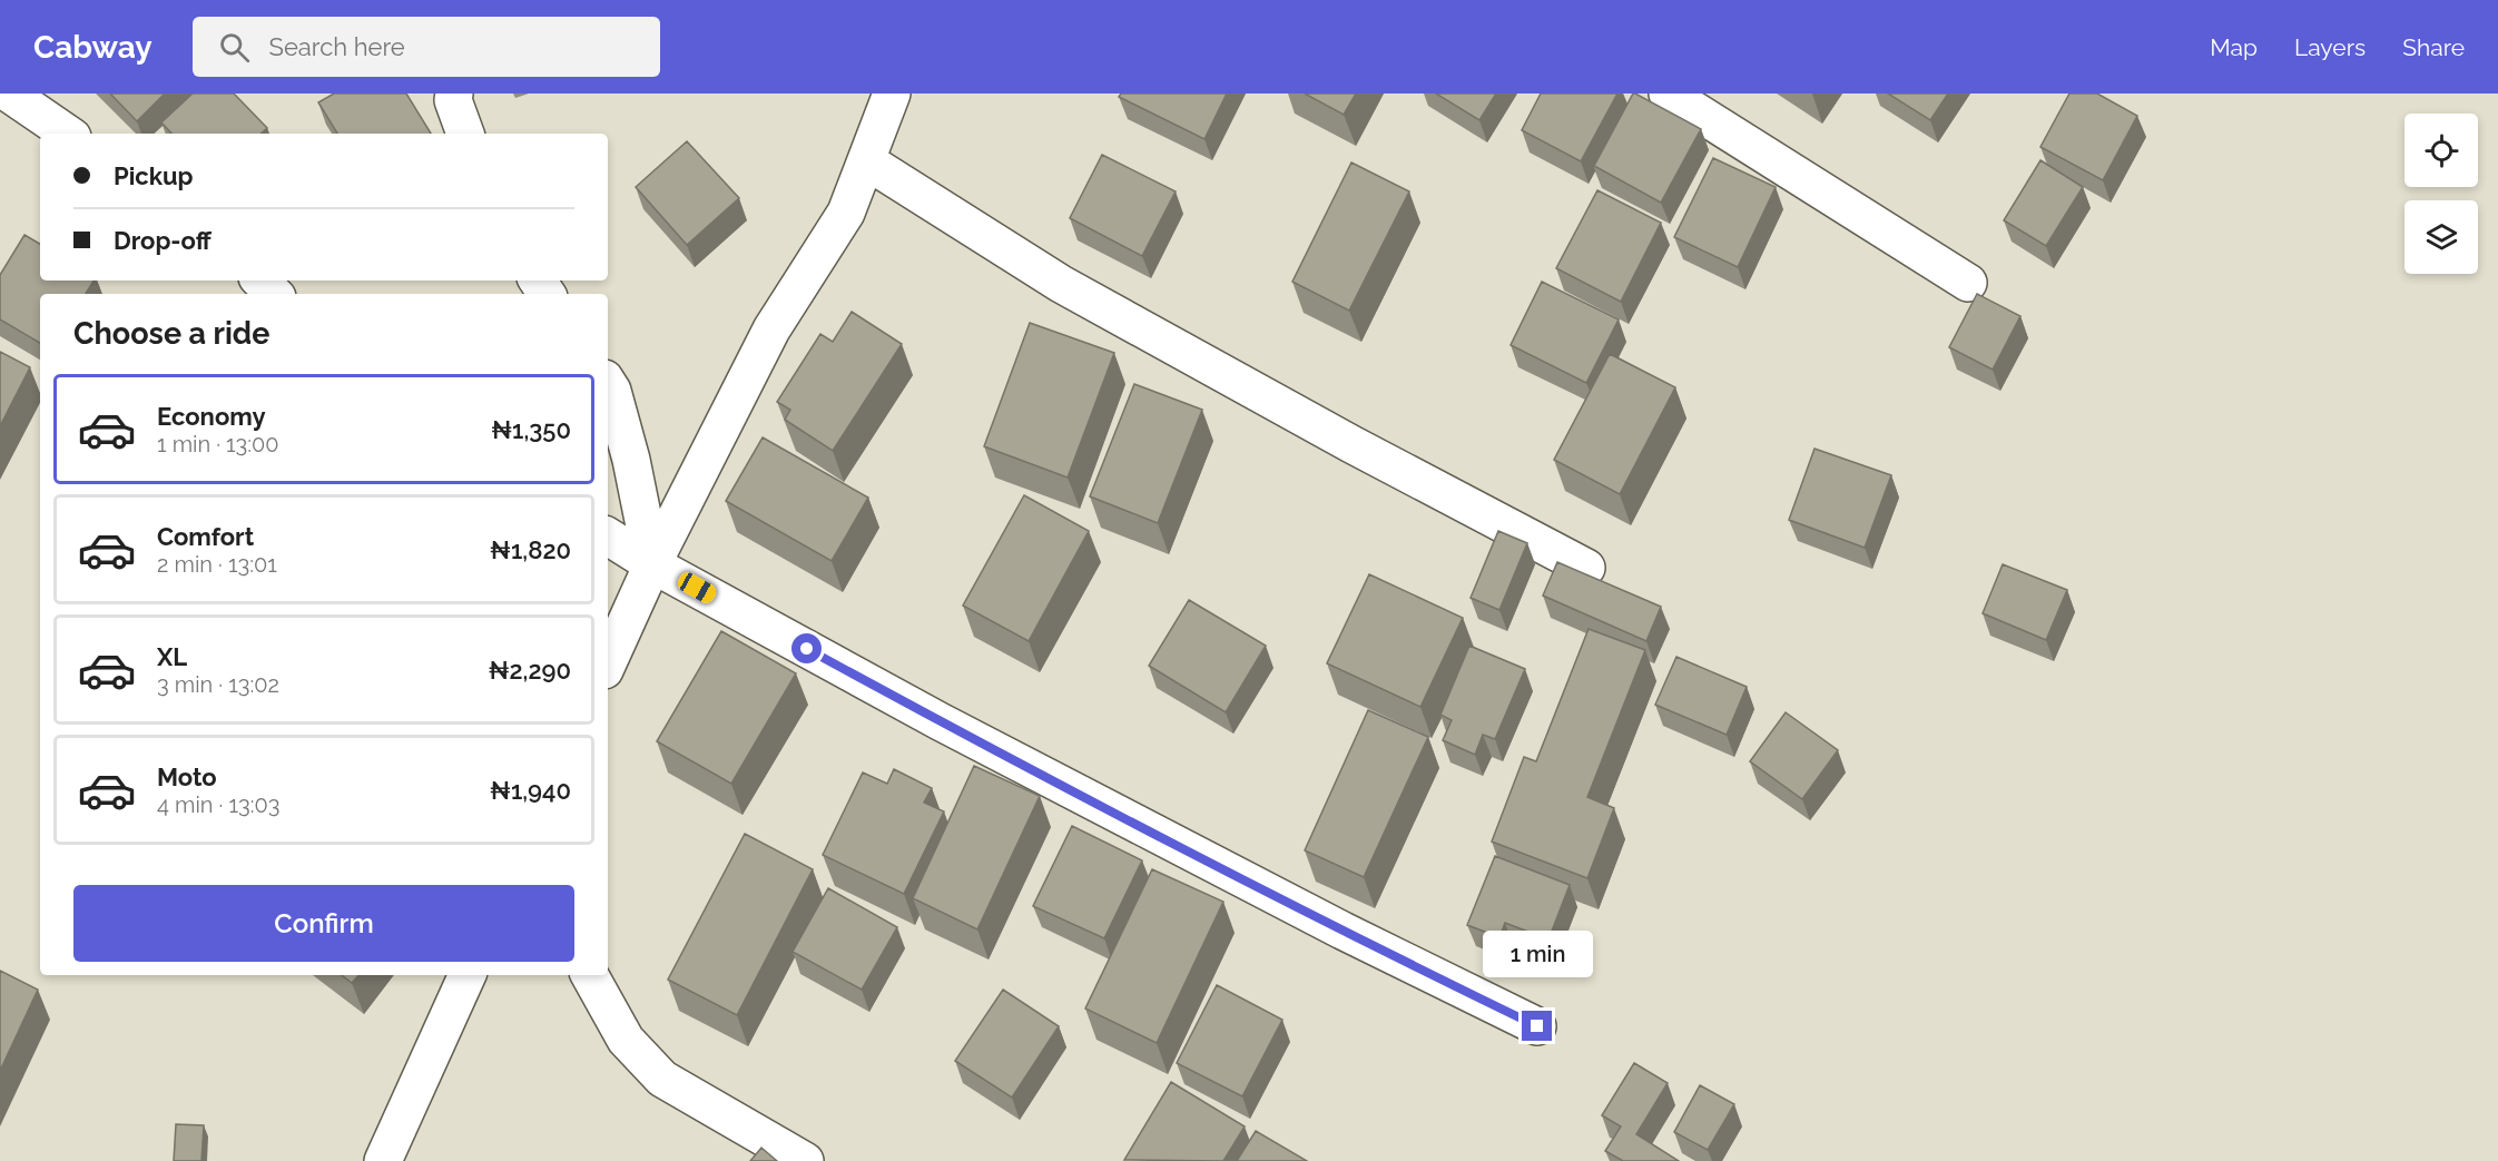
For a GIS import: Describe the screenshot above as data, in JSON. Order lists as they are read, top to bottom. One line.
{"page":{"header":"Cabway","search":"Search here","nav":["Map","Layers","Share"],"banner":["Pickup","Drop-off"],"heading":"Choose a ride","list":[{"name":"Economy","note":"1 min · 13:00","value":"₦1,350"},{"name":"Comfort","note":"2 min · 13:01","value":"₦1,820"},{"name":"XL","note":"3 min · 13:02","value":"₦2,290"},{"name":"Moto","note":"4 min · 13:03","value":"₦1,940"}],"buttons":"Confirm","bubble":"1 min"}}
